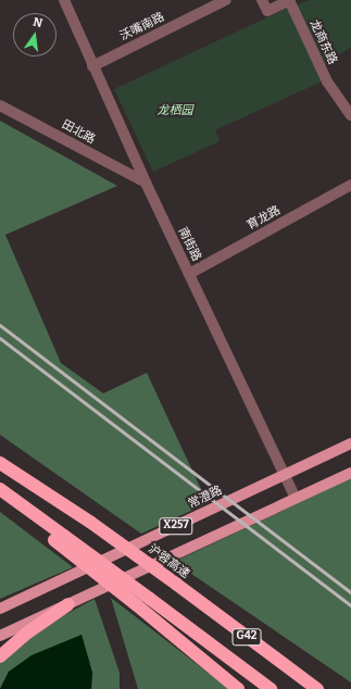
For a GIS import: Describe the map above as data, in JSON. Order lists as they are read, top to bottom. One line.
{"streets":{"highway":["沪蓉高速","G42"],"main road":["常澄路","X257"],"street":["沃嘴南路","龙商东路","田北路","育龙路","南街路"]},"crossings":[["沃嘴南路","南街路"],["田北路","南街路"],["育龙路","南街路"],["南街路","常澄路"],["南街路","X257"]],"parks":["龙栖园"],"north":"top"}
